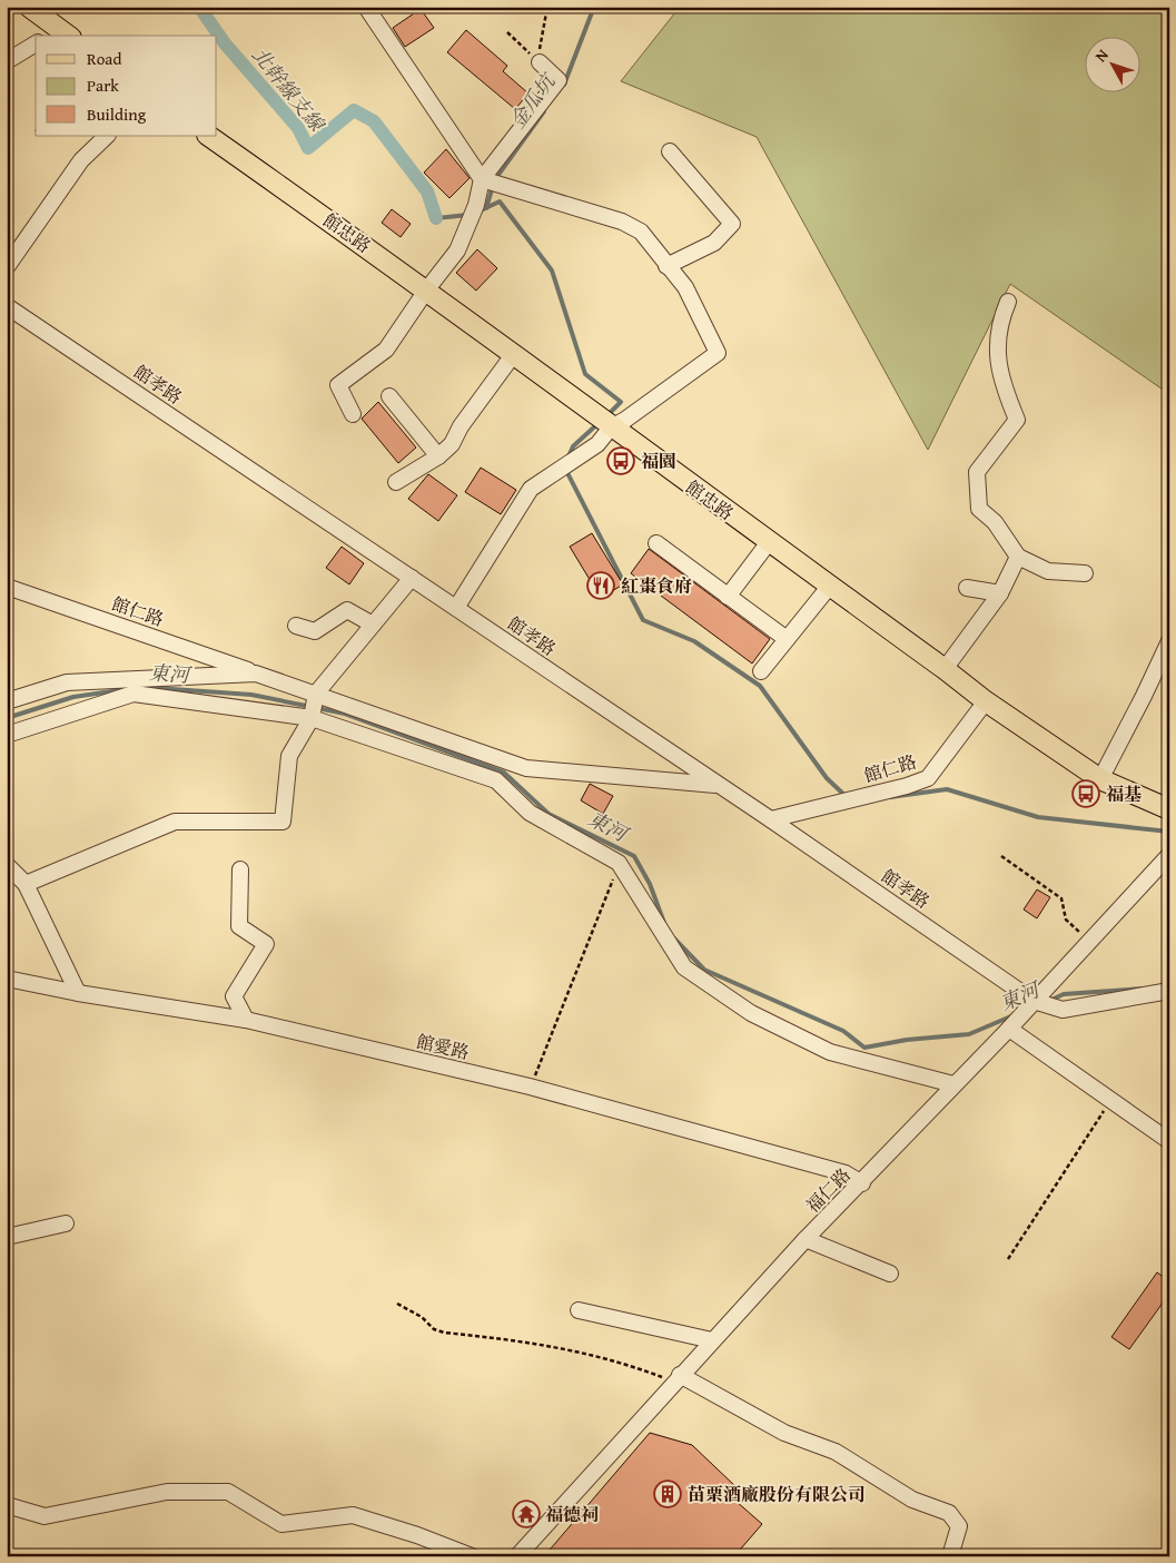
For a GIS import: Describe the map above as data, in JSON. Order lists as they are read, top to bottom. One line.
{"streets":{"main road":["館忠路"],"street":["館孝路","館仁路","館愛路","福仁路"]},"crossings":[["館忠路","館仁路"],["館孝路","館仁路"],["館孝路","福仁路"],["館愛路","福仁路"]],"water":["北幹線支線","金瓜坑","東河"],"places":{"bus stop":["福園","福基"],"restaurant":["紅棗食府"],"building":["苗栗酒廠股份有限公司"],"temple":["福德祠"]},"legend":["Road","Park","Building"],"north":"top left"}
